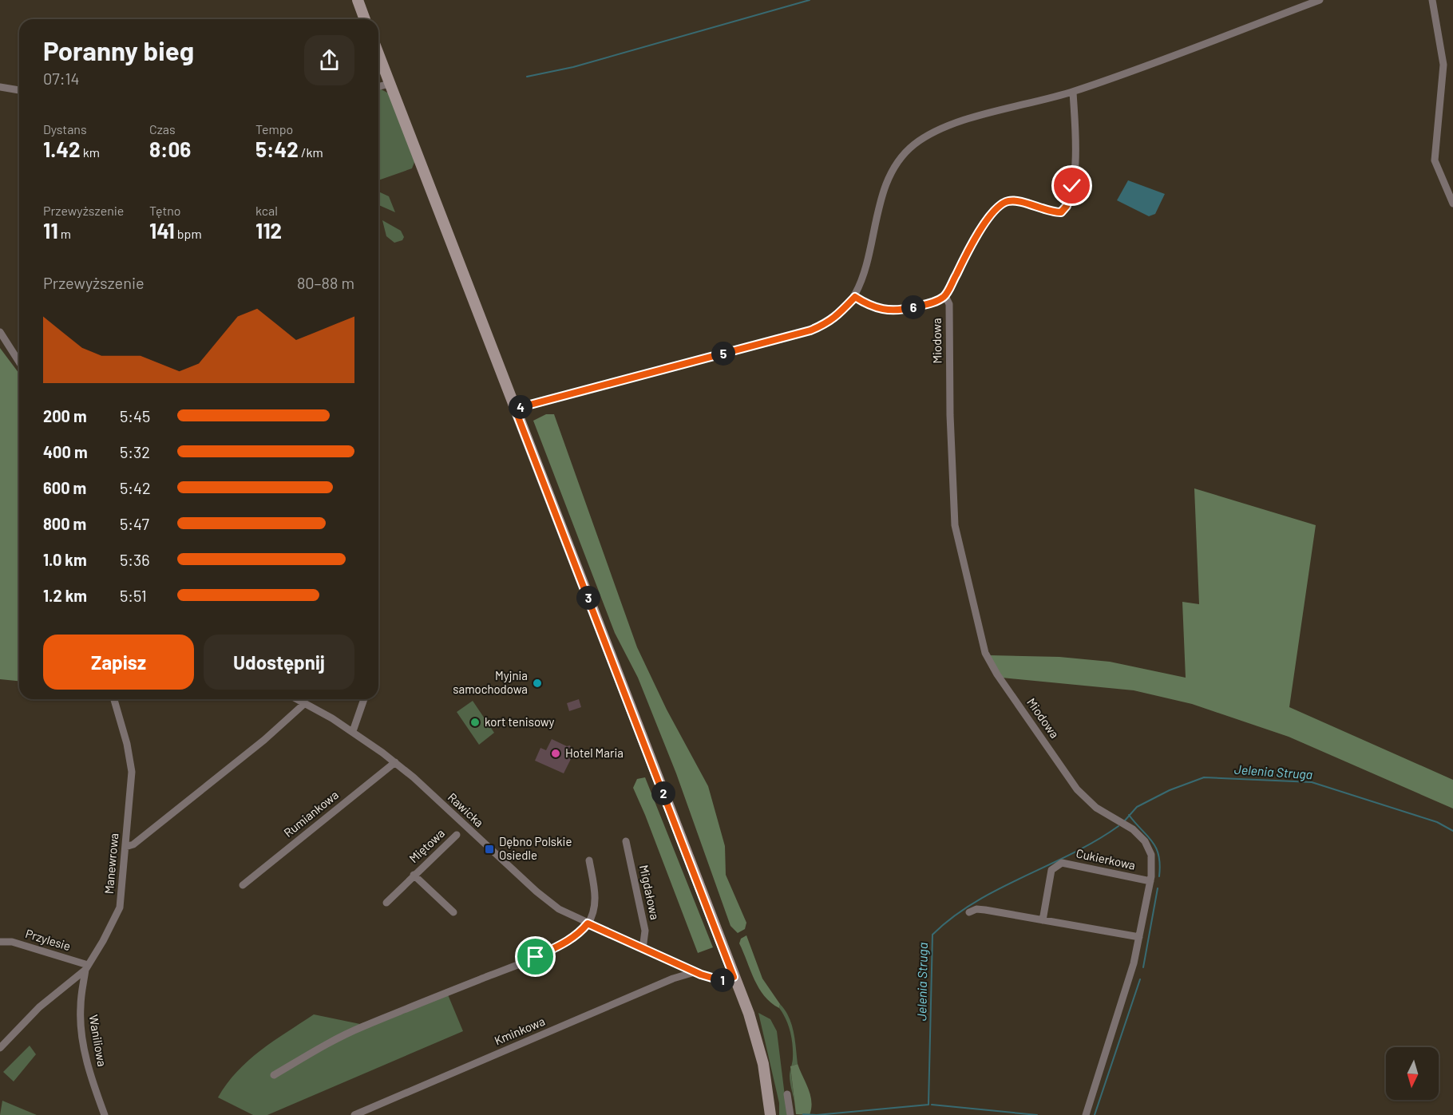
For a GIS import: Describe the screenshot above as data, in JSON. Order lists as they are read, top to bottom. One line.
{"streets":{"street":["Miodowa","Rawicka","Rumiankowa","Miętowa","Cukierkowa","Manewrowa","Migdałowa","Przylesie","Kminkowa","Waniliowa"]},"crossings":[["Miodowa","Cukierkowa"],["Rawicka","Rumiankowa"],["Rawicka","Migdałowa"],["Rawicka","Kminkowa"],["Manewrowa","Przylesie"],["Manewrowa","Waniliowa"],["Przylesie","Waniliowa"]],"water":["Jelenia Struga"],"places":{"other":["Myjnia samochodowa","kort tenisowy","Hotel Maria"],"transit":["Dębno Polskie Osiedle"]},"north":"bottom","page":{"heading":["Poranny bieg","07:14"],"stats":[["Dystans","1.42 km"],["Czas","8:06"],["Tempo","5:42 /km"],["Przewyższenie","11 m"],["Tętno","141 bpm"],["kcal","112"]],"chart":["Przewyższenie","80–88 m"],"pins":["6","5","4","3","2","1"],"list":[{"name":"200 m","note":"5:45"},{"name":"400 m","note":"5:32"},{"name":"600 m","note":"5:42"},{"name":"800 m","note":"5:47"},{"name":"1.0 km","note":"5:36"},{"name":"1.2 km","note":"5:51"}],"buttons":["Zapisz","Udostępnij"]}}
